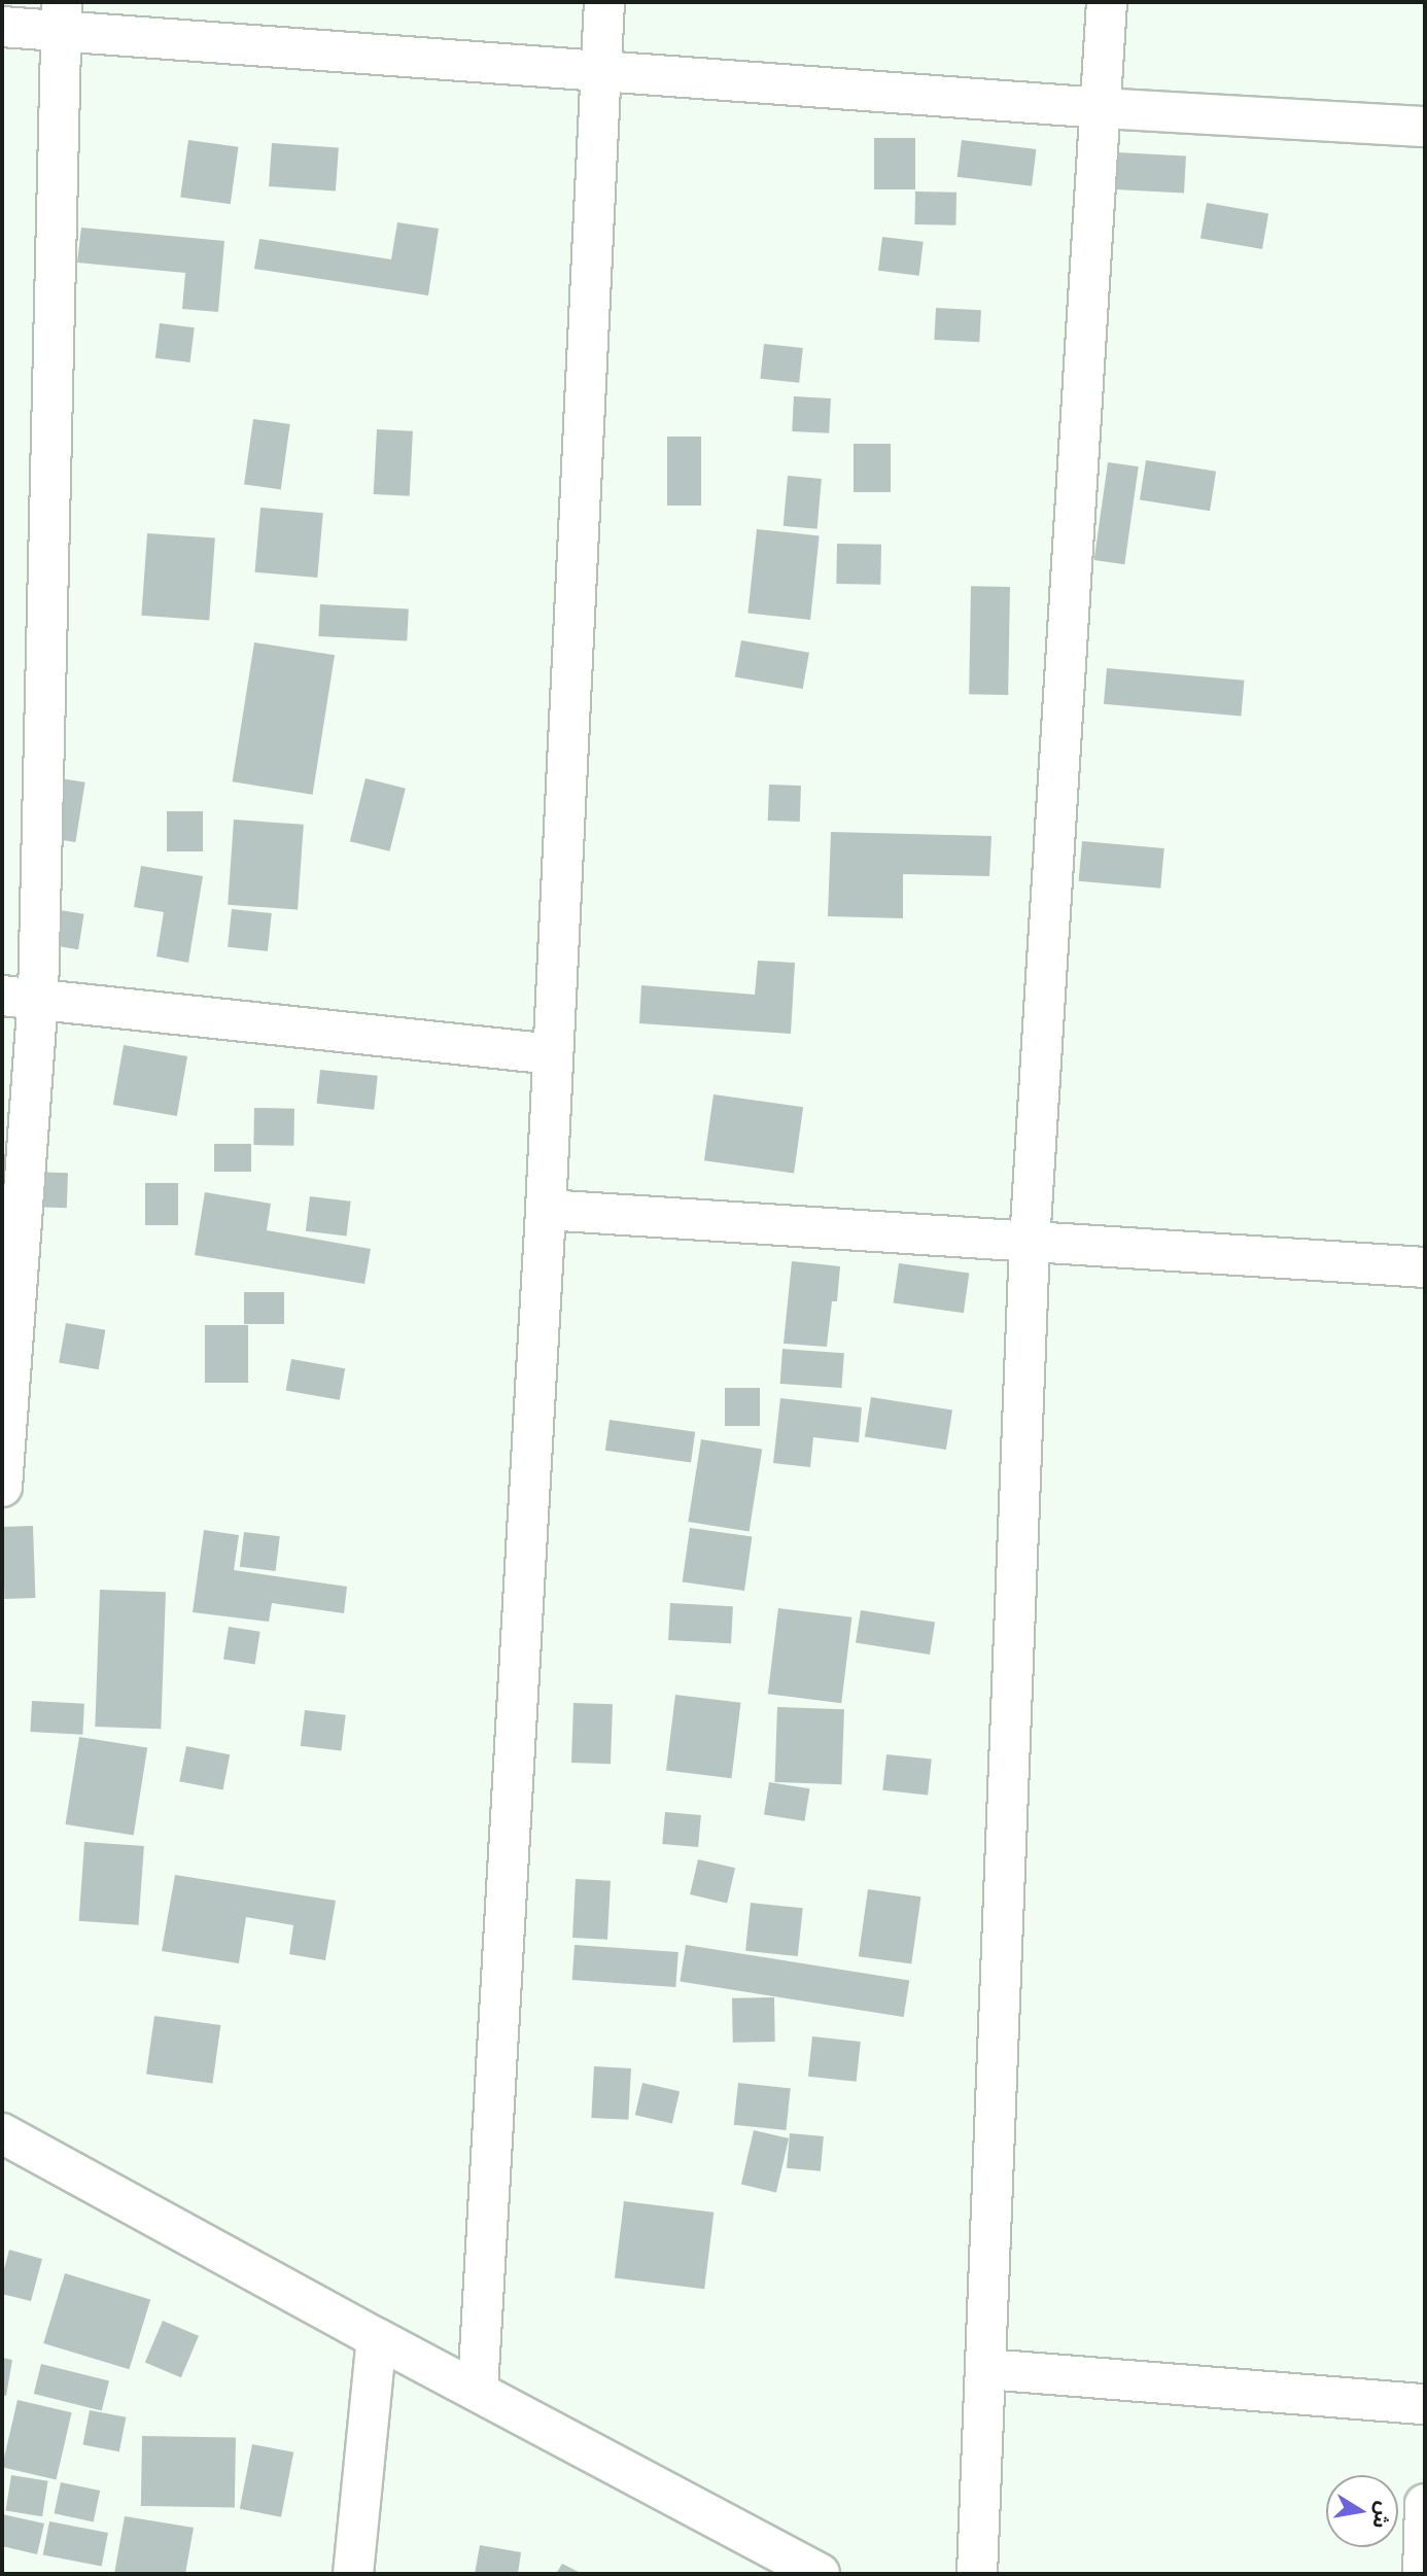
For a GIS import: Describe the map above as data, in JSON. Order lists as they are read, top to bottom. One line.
{"north":"right"}
